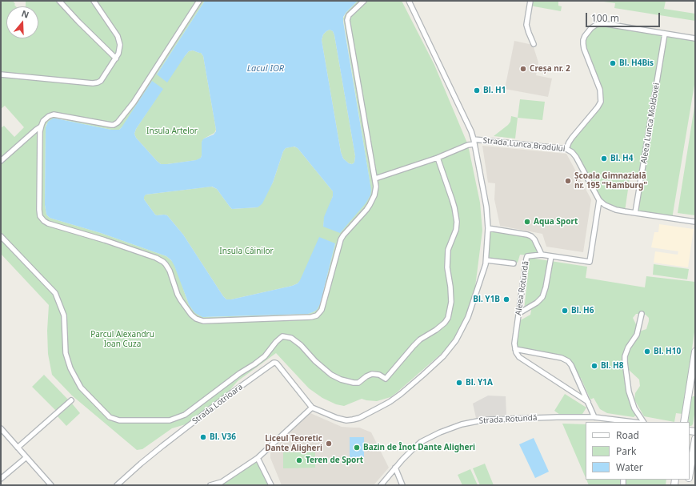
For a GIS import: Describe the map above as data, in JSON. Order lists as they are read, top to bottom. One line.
{"streets":{"street":["Aleea Lunca Moldovei","Strada Lunca Bradului","Aleea Rotundă","Strada Lotrioara","Strada Rotundă"]},"crossings":[["Aleea Lunca Moldovei","Strada Lunca Bradului"],["Strada Lunca Bradului","Aleea Rotundă"],["Strada Lunca Bradului","Strada Lotrioara"]],"water":["Lacul IOR"],"parks":["Insula Artelor","Insula Câinilor","Parcul Alexandru Ioan Cuza"],"places":["Bl. H4Bis","Creșa nr. 2","Bl. H1","Bl. H4","Școala Gimnazială nr. 195 \"Hamburg\"","Aqua Sport","Bl. Y1B","Bl. H6","Bl. H10","Bl. H8","Bl. Y1A","Bl. V36","Liceul Teoretic Dante Aligheri","Bazin de Înot Dante Aligheri","Teren de Sport"],"legend":["Road","Park","Water"],"scale_bar":"100 m","north":"top"}
